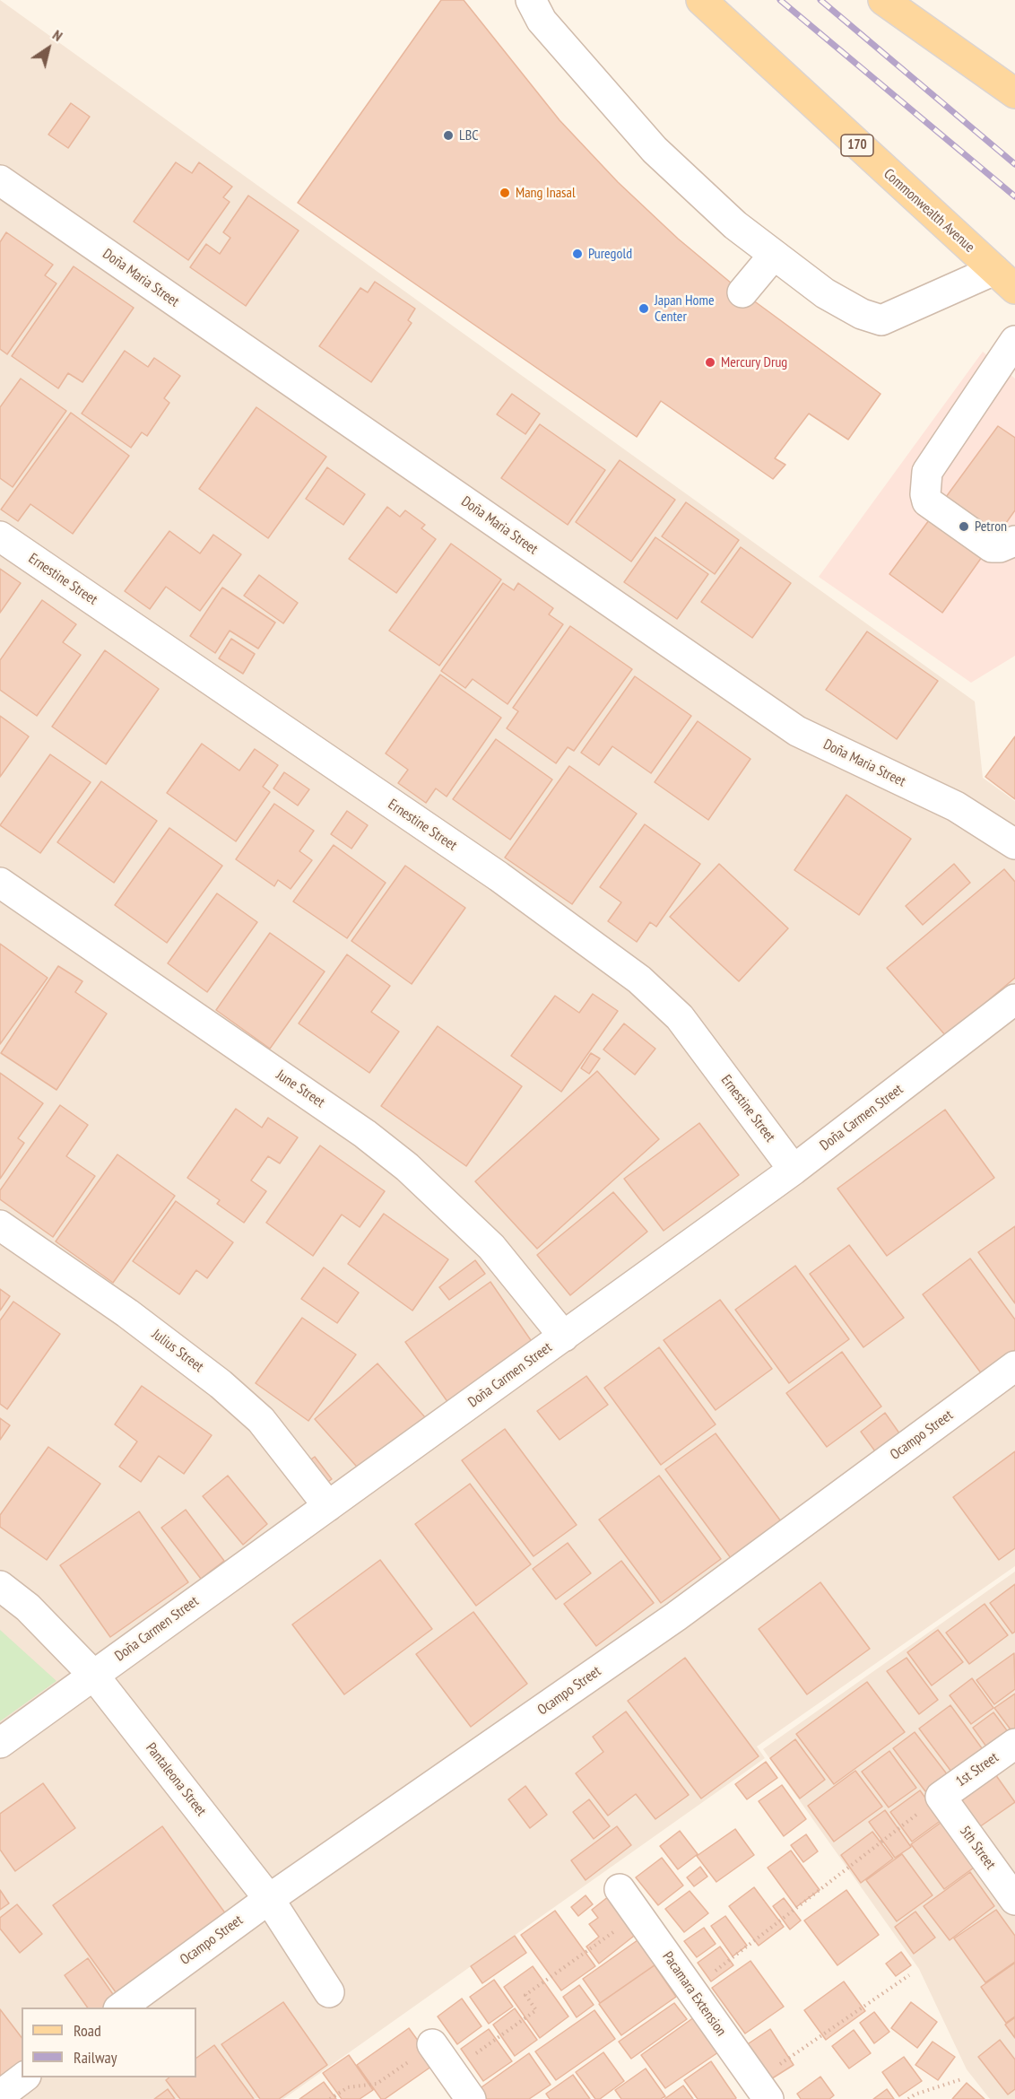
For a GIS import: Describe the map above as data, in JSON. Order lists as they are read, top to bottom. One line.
{"streets":{"main road":["170","Commonwealth Avenue"],"street":["Doña Maria Street","Ernestine Street","June Street","Doña Carmen Street","Julius Street","Ocampo Street","1st Street","Pantaleona Street","5th Street","Pacamara Extension"]},"crossings":[["Ernestine Street","Doña Carmen Street"],["June Street","Doña Carmen Street"],["Doña Carmen Street","Julius Street"],["Doña Carmen Street","Pantaleona Street"],["Ocampo Street","Pantaleona Street"],["1st Street","5th Street"]],"places":["LBC","Mang Inasal","Puregold","Japan Home Center","Mercury Drug","Petron"],"legend":["Road","Railway"],"north":"top right"}
